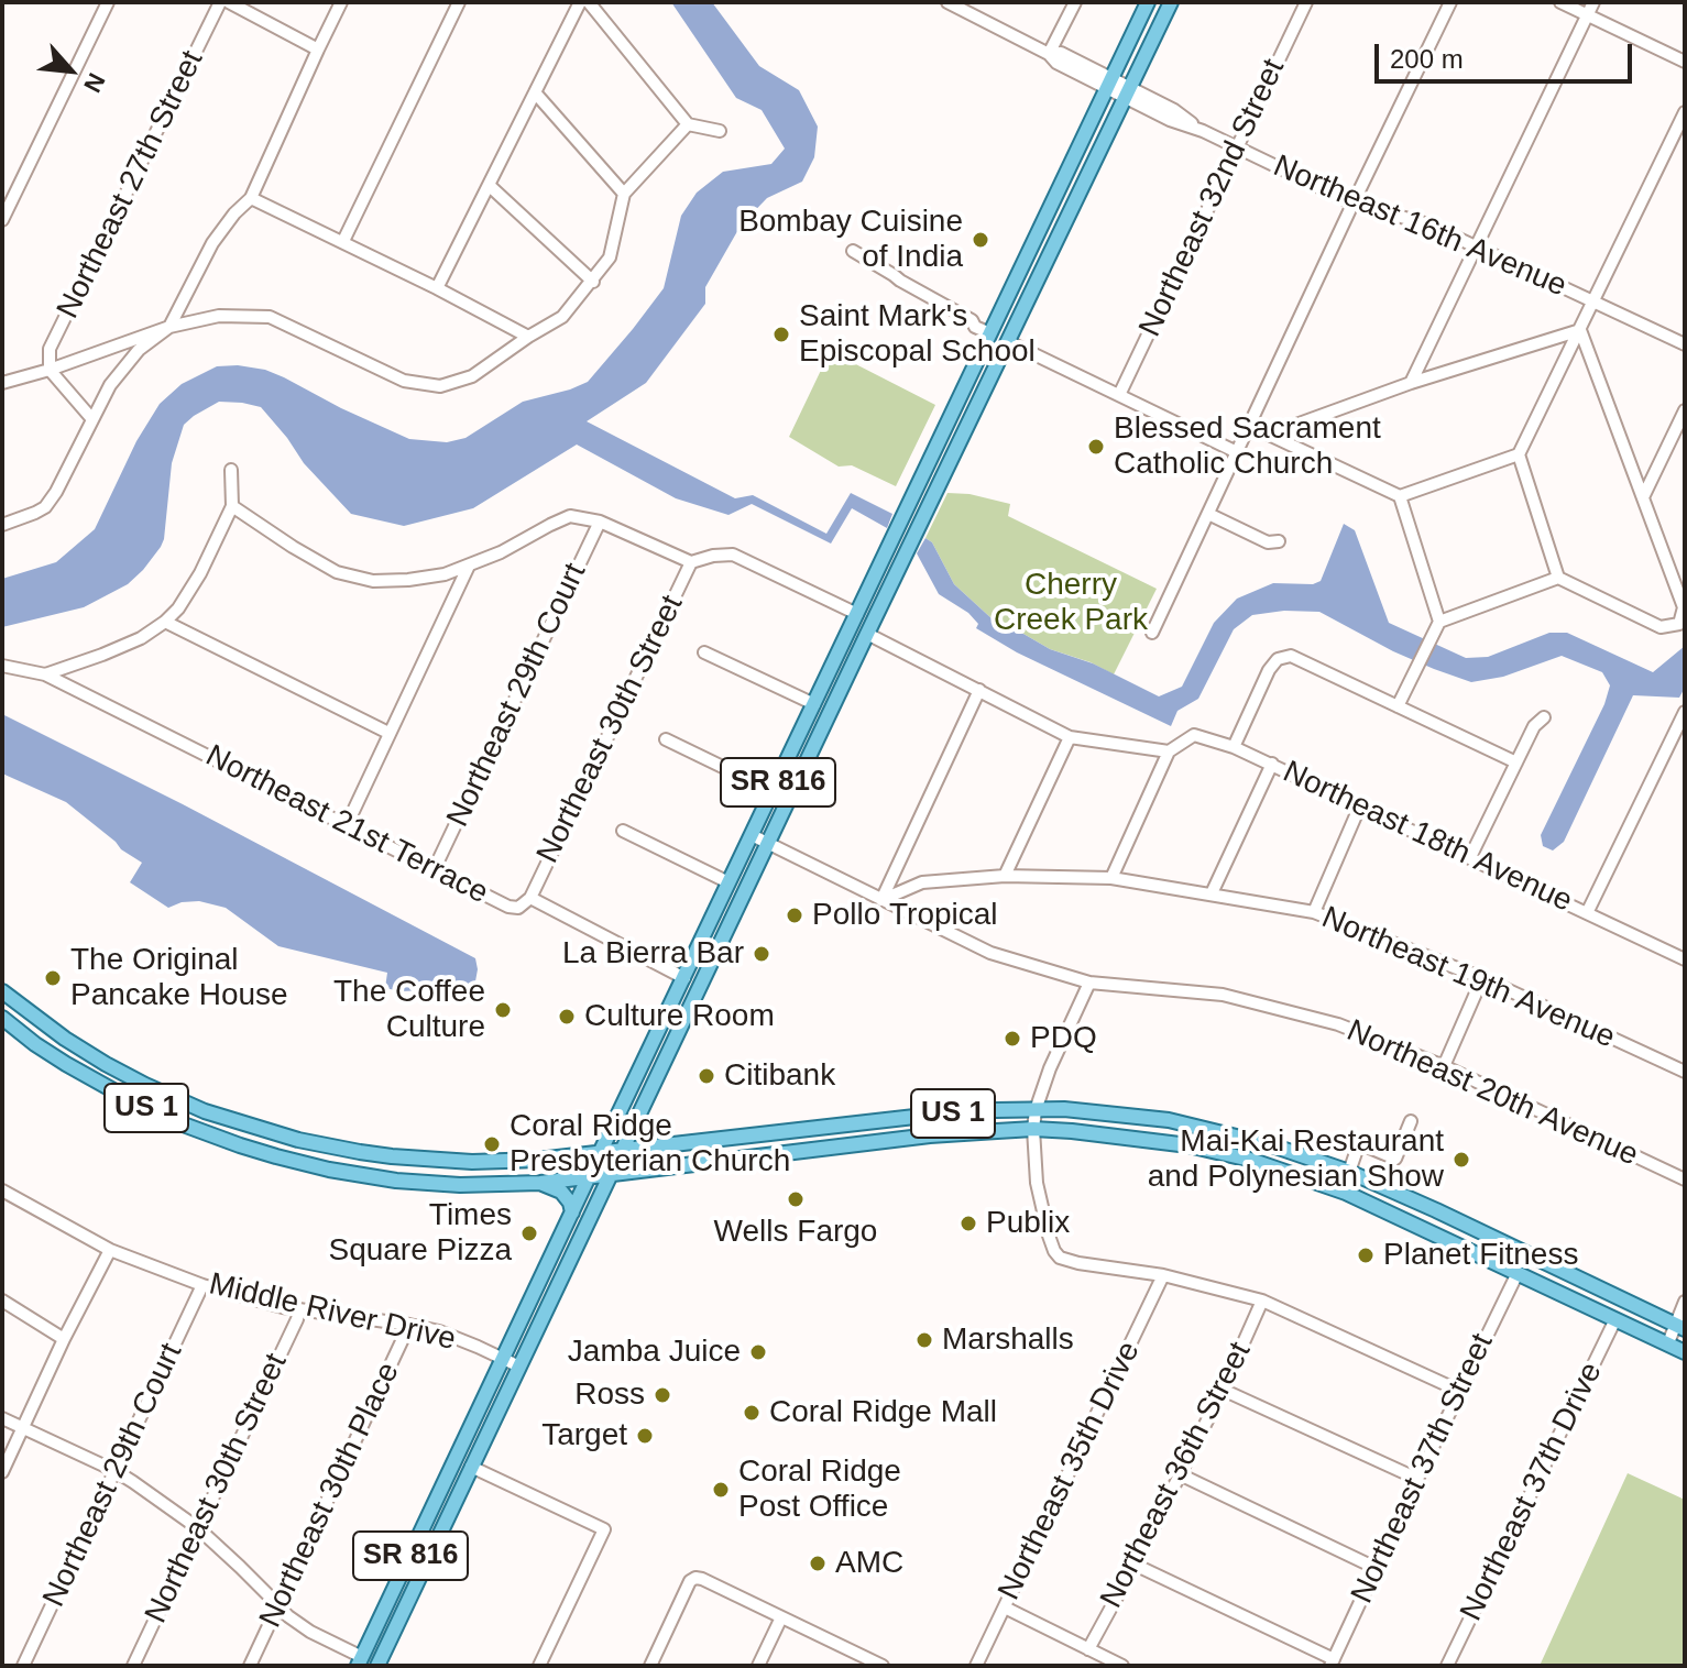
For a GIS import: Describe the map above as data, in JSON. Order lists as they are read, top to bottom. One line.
{"streets":{"main road":["SR 816","US 1"],"street":["Northeast 27th Street","Northeast 32nd Street","Northeast 16th Avenue","Northeast 29th Court","Northeast 30th Street","Northeast 21st Terrace","Northeast 18th Avenue","Northeast 19th Avenue","Northeast 20th Avenue","Middle River Drive","Northeast 37th Street","Northeast 35th Drive","Northeast 36th Street","Northeast 37th Drive","Northeast 30th Place"]},"crossings":[["Northeast 32nd Street","Northeast 16th Avenue"],["Northeast 16th Avenue","SR 816"],["Northeast 29th Court","Northeast 21st Terrace"],["Northeast 29th Court","Middle River Drive"],["Northeast 30th Street","Northeast 21st Terrace"],["Northeast 30th Street","Middle River Drive"],["SR 816","Northeast 21st Terrace"],["SR 816","Northeast 20th Avenue"],["SR 816","US 1"],["SR 816","Middle River Drive"],["Northeast 19th Avenue","Northeast 20th Avenue"],["US 1","Northeast 37th Street"],["US 1","Northeast 37th Drive"],["Middle River Drive","Northeast 30th Place"]],"parks":["Cherry Creek Park"],"places":["Bombay Cuisine of India","Saint Mark's Episcopal School","Blessed Sacrament Catholic Church","Pollo Tropical","La Bierra Bar","The Original Pancake House","The Coffee Culture","Culture Room","PDQ","Citibank","Coral Ridge Presbyterian Church","Mai-Kai Restaurant and Polynesian Show","Wells Fargo","Publix","Times Square Pizza","Planet Fitness","Marshalls","Jamba Juice","Ross","Coral Ridge Mall","Target","Coral Ridge Post Office","AMC"],"scale_bar":"200 m","north":"bottom right"}
